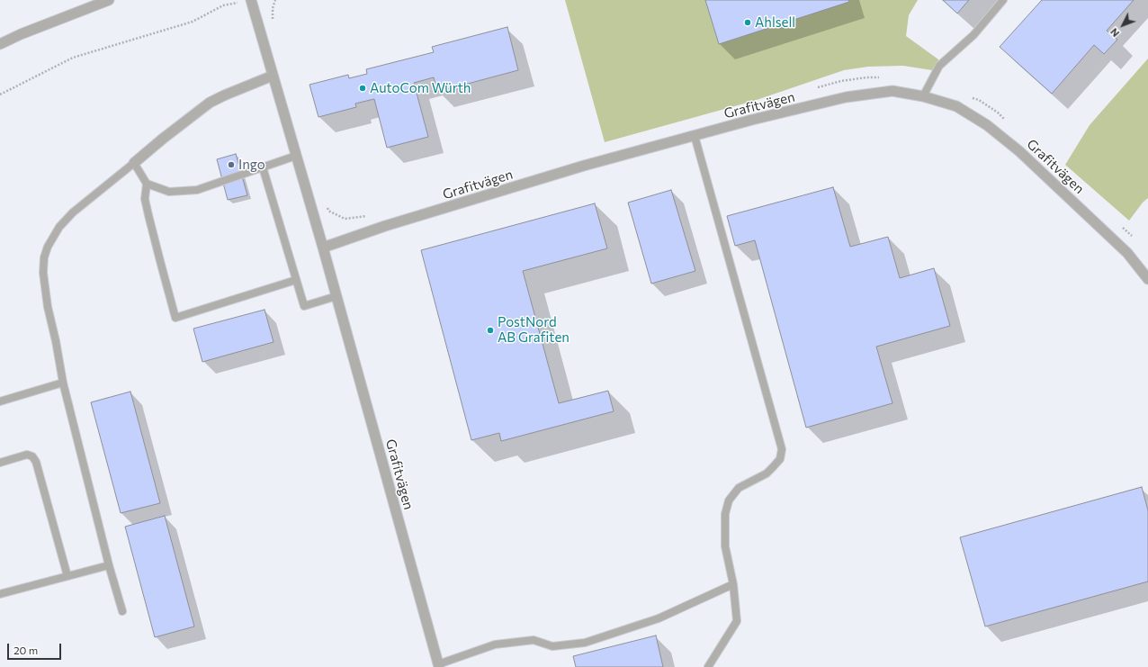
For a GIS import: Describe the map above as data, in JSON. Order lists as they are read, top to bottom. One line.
{"streets":{"street":["Grafitvägen"]},"places":["Ahlsell","AutoCom Würth","Ingo","PostNord AB Grafiten"],"scale_bar":"20 m","north":"bottom left"}
